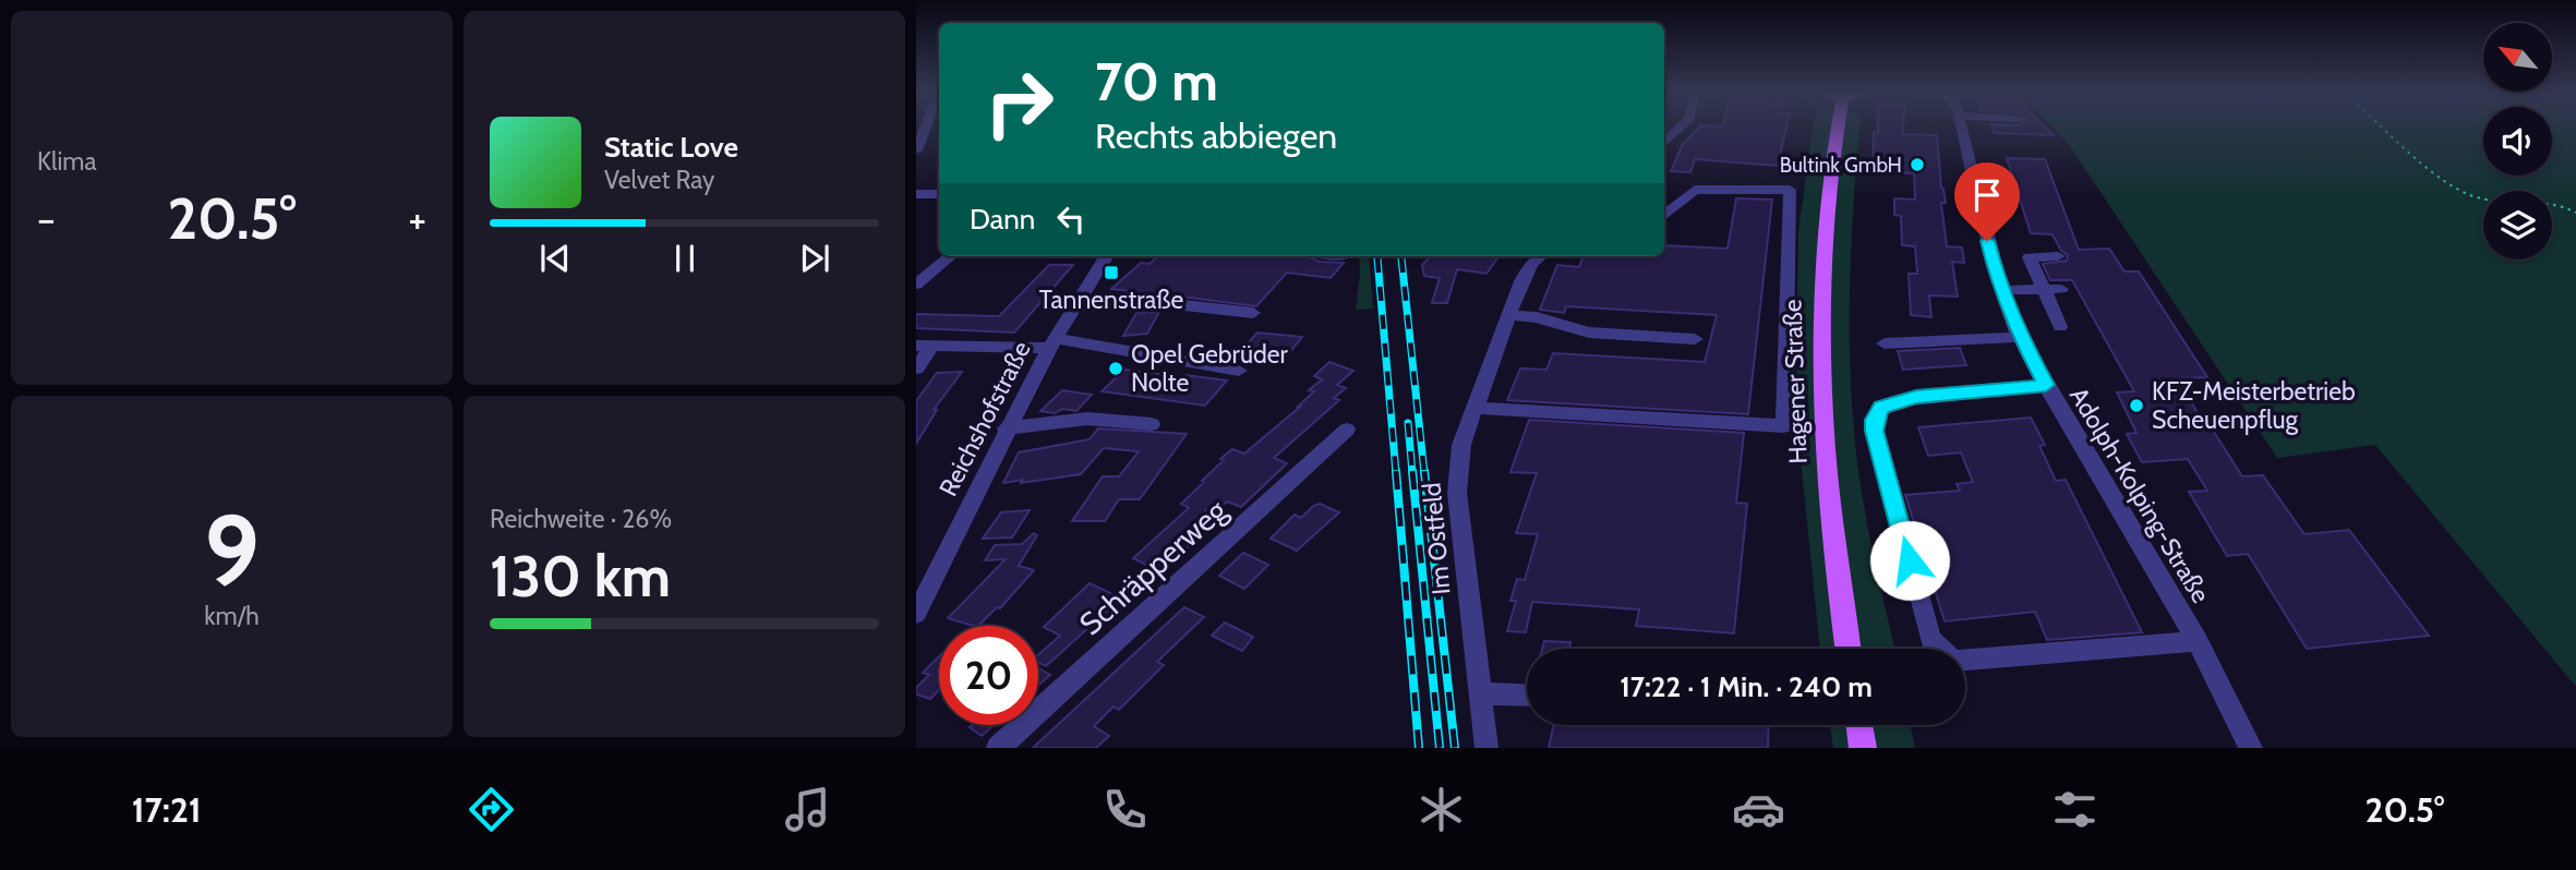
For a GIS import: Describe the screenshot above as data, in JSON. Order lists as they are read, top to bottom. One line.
{"streets":{"main road":["Hagener Straße"],"street":["Reichshofstraße","Adolph-Kolping-Straße","Im Ostfeld","Schräpperweg"]},"places":{"other":["Bultink GmbH","Opel Gebrüder Nolte","KFZ-Meisterbetrieb Scheuenpflug"],"transit":["Tannenstraße"]},"north":"top left","page":{"tile":["Klima",["9","km/h"],["Reichweite · 26%","130 km"]],"turn":["70 m","Rechts abbiegen"],"song":["Static Love","Velvet Ray"],"then":"Dann","heat":["−","20.5°","+"],"limit":"20","trip":"17:22 · 1 Min. · 240 m","tabs":["17:21","20.5°"]}}
